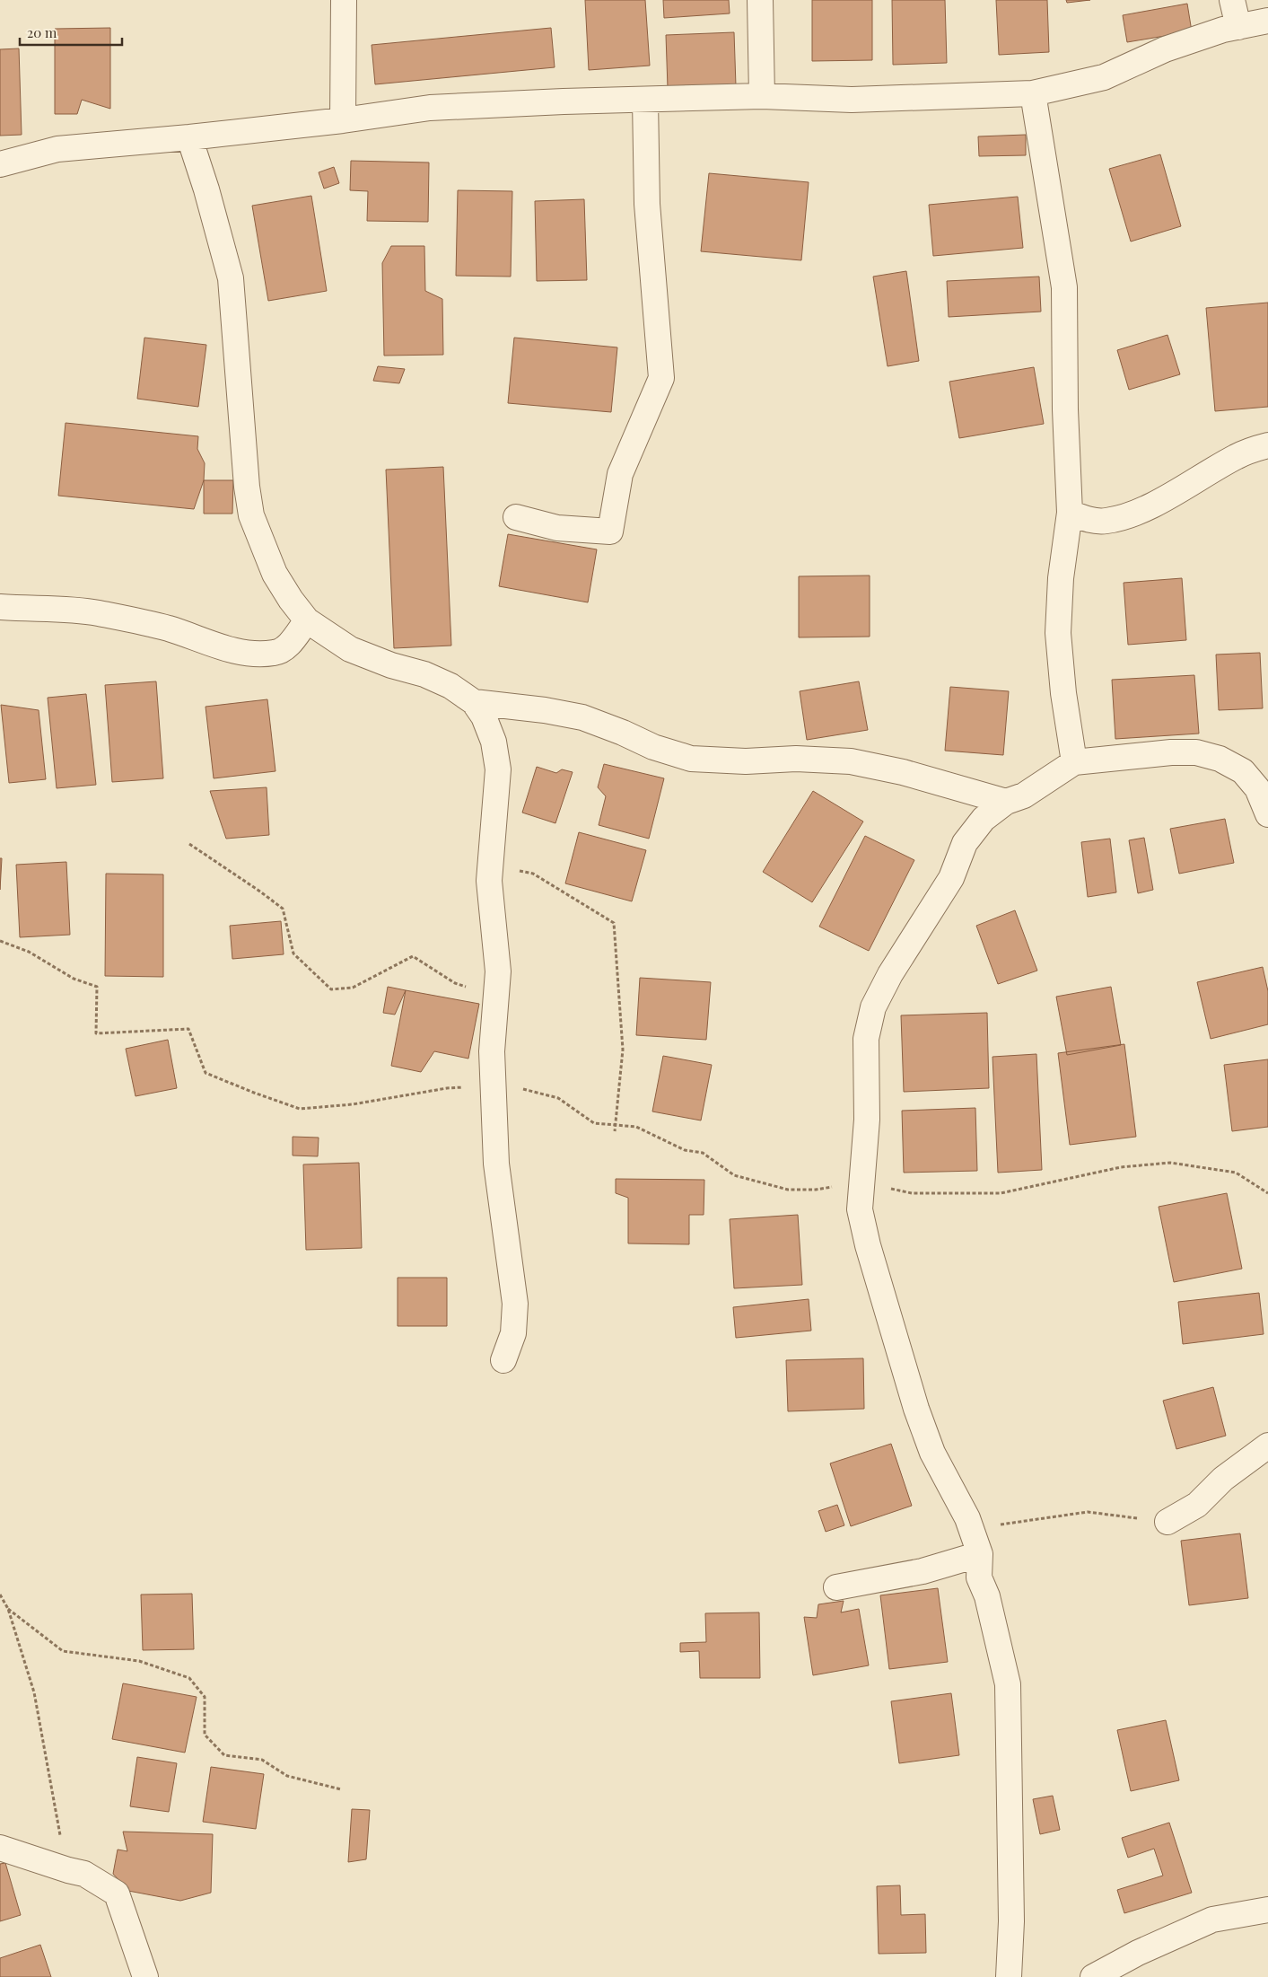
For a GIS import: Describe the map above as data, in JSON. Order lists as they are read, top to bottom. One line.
{"scale_bar":"20 m"}
